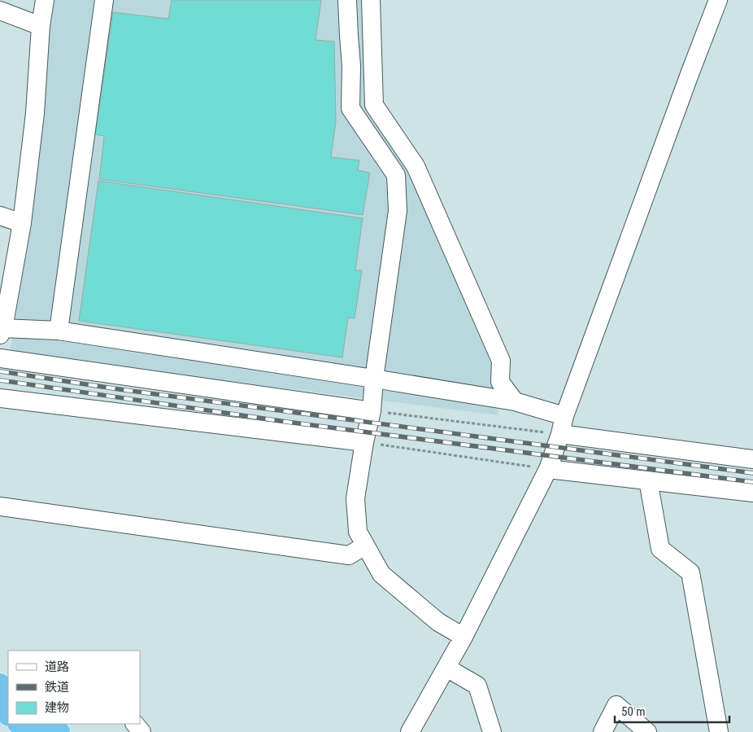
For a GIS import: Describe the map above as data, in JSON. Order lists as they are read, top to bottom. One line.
{"legend":["道路","鉄道","建物"],"scale_bar":"50 m"}
